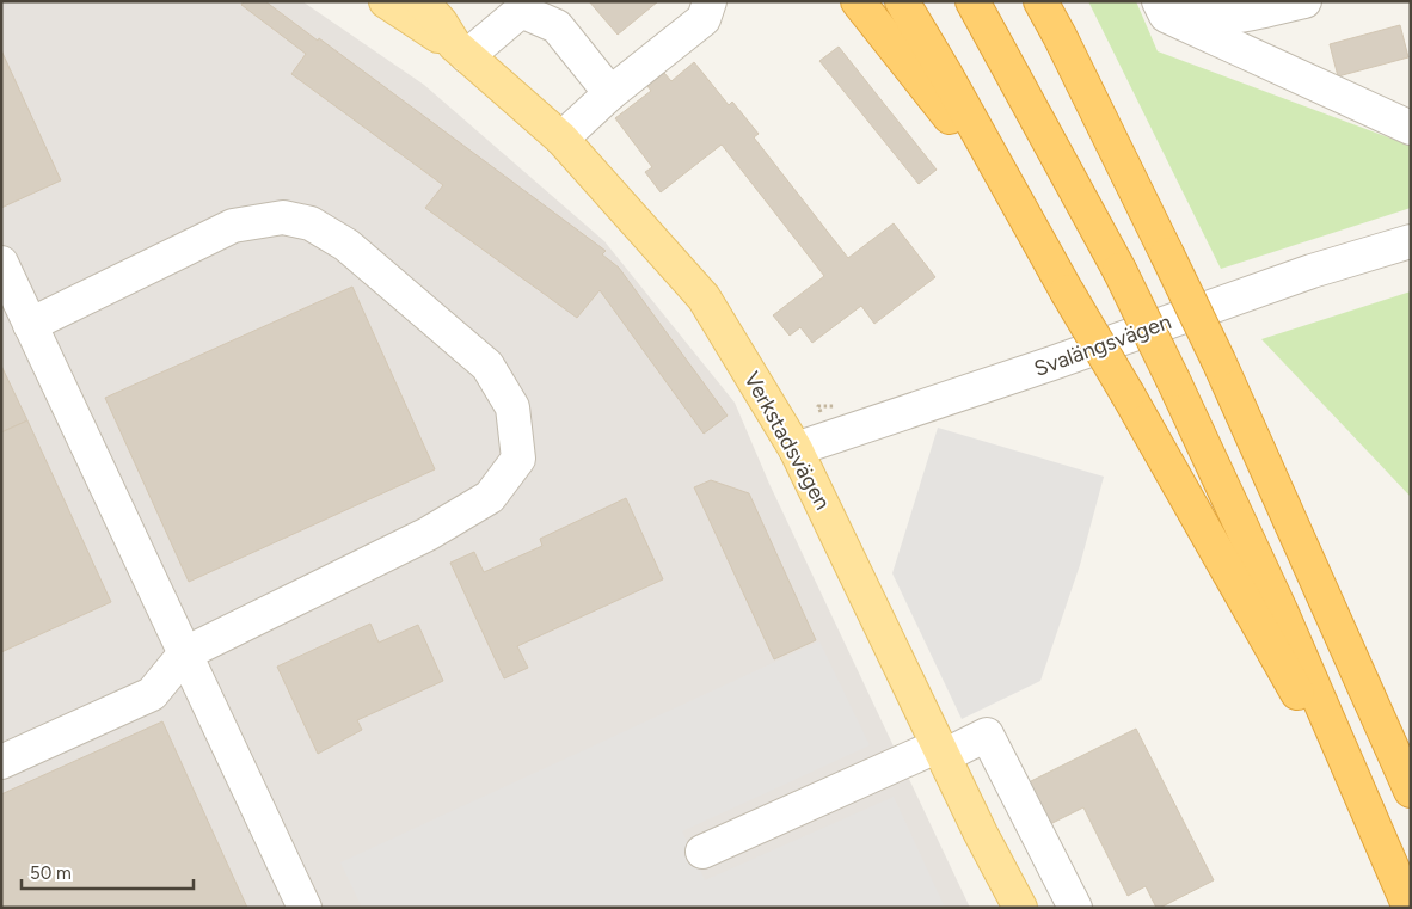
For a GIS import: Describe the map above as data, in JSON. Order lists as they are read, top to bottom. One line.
{"streets":{"main road":["Verkstadsvägen"],"street":["Svalängsvägen"]},"crossings":[["Svalängsvägen","Verkstadsvägen"]],"scale_bar":"50 m"}
